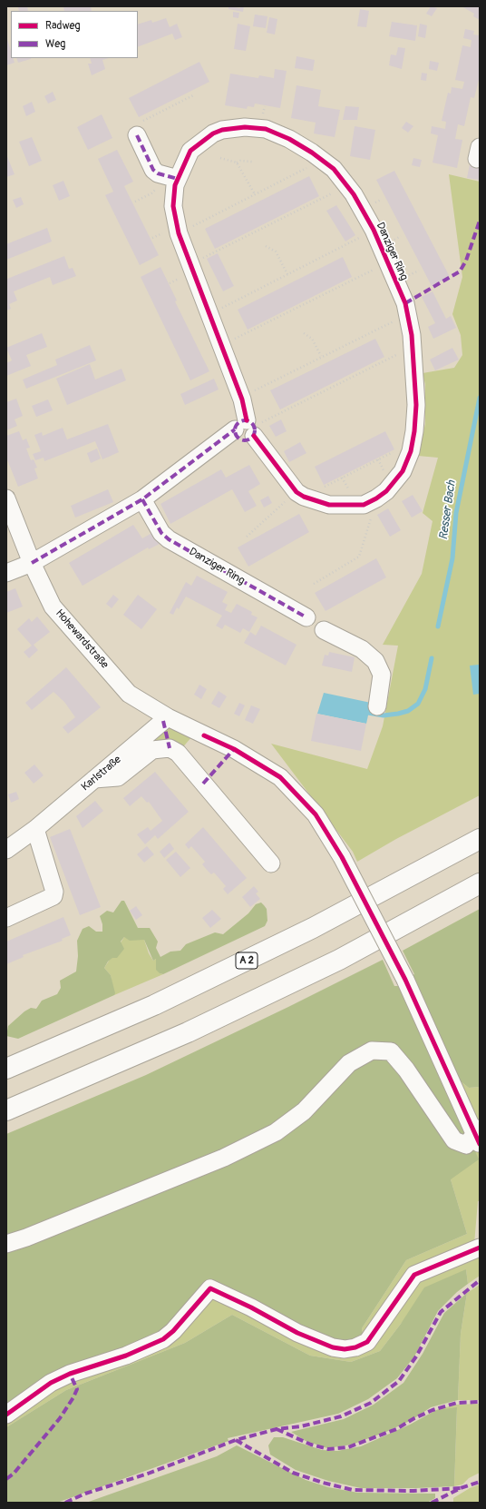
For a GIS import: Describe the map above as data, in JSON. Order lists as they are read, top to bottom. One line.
{"streets":{"highway":["A 2"],"street":["Danziger Ring","Hohewardstraße","Karlstraße"]},"crossings":[["Hohewardstraße","Karlstraße"]],"water":["Resser Bach"],"legend":["Radweg","Weg"]}
